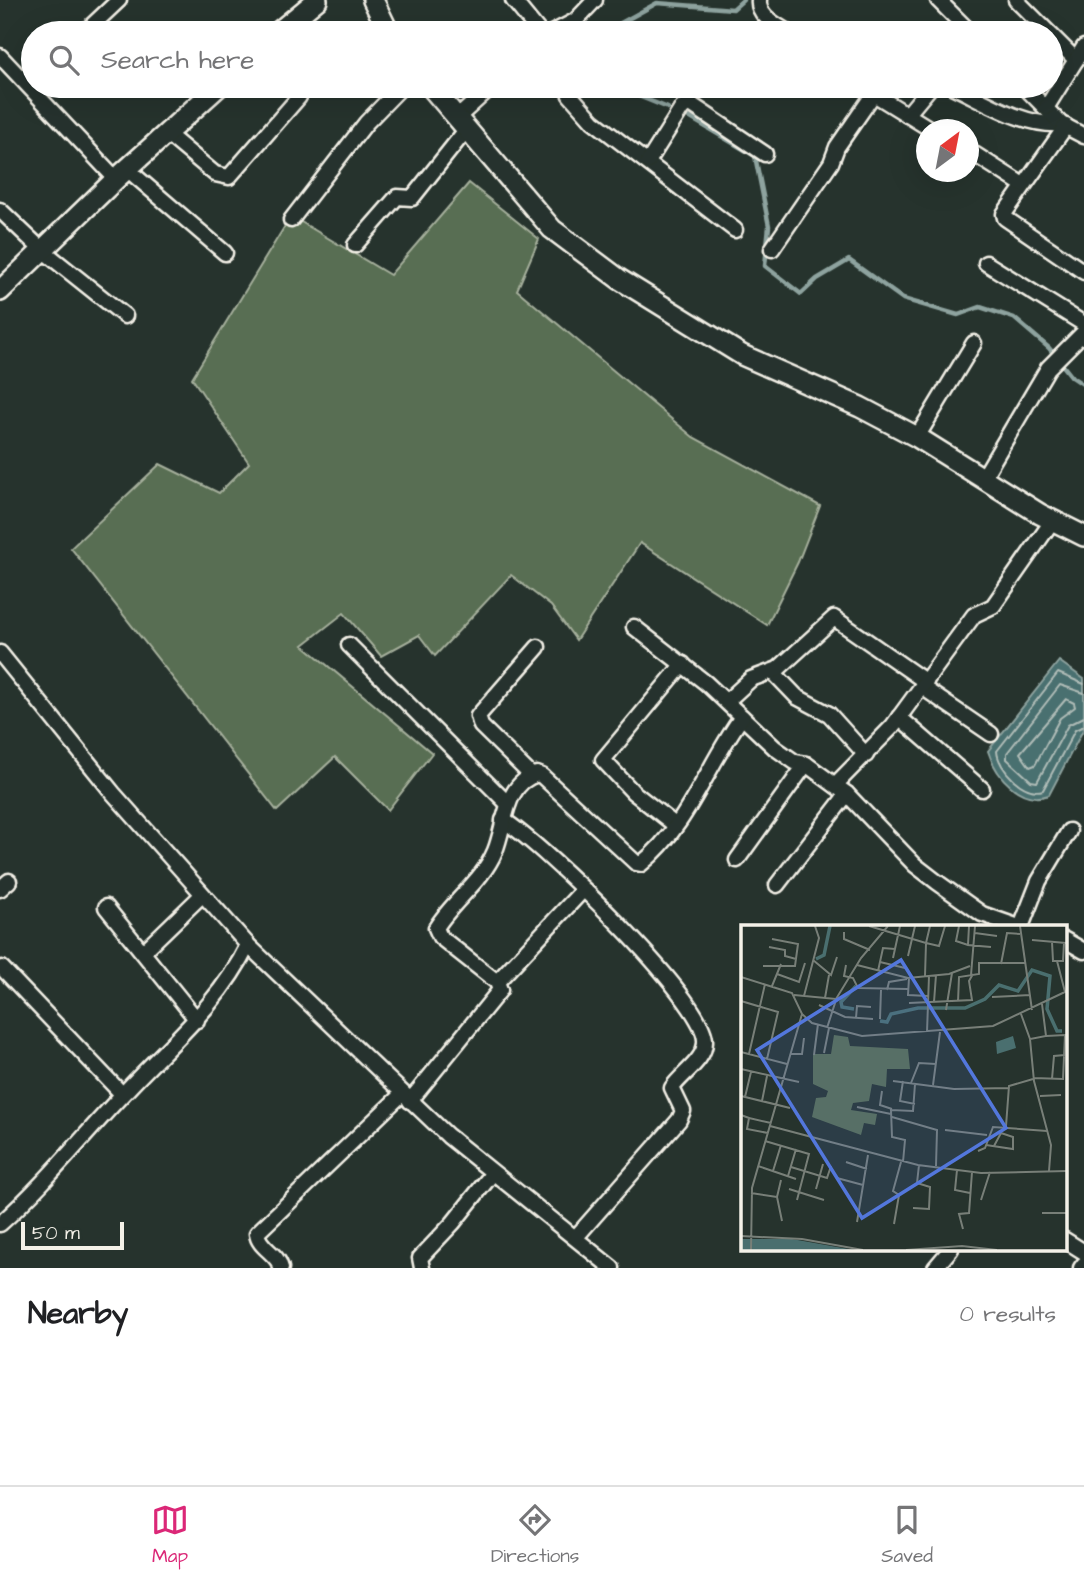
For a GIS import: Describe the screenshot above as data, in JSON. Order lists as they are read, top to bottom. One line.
{"scale_bar":"50 m","north":"top right","page":{"search":"Search here","scale":"50 m","heading":["Nearby","0 results"],"nav":["Map","Directions","Saved"]}}
